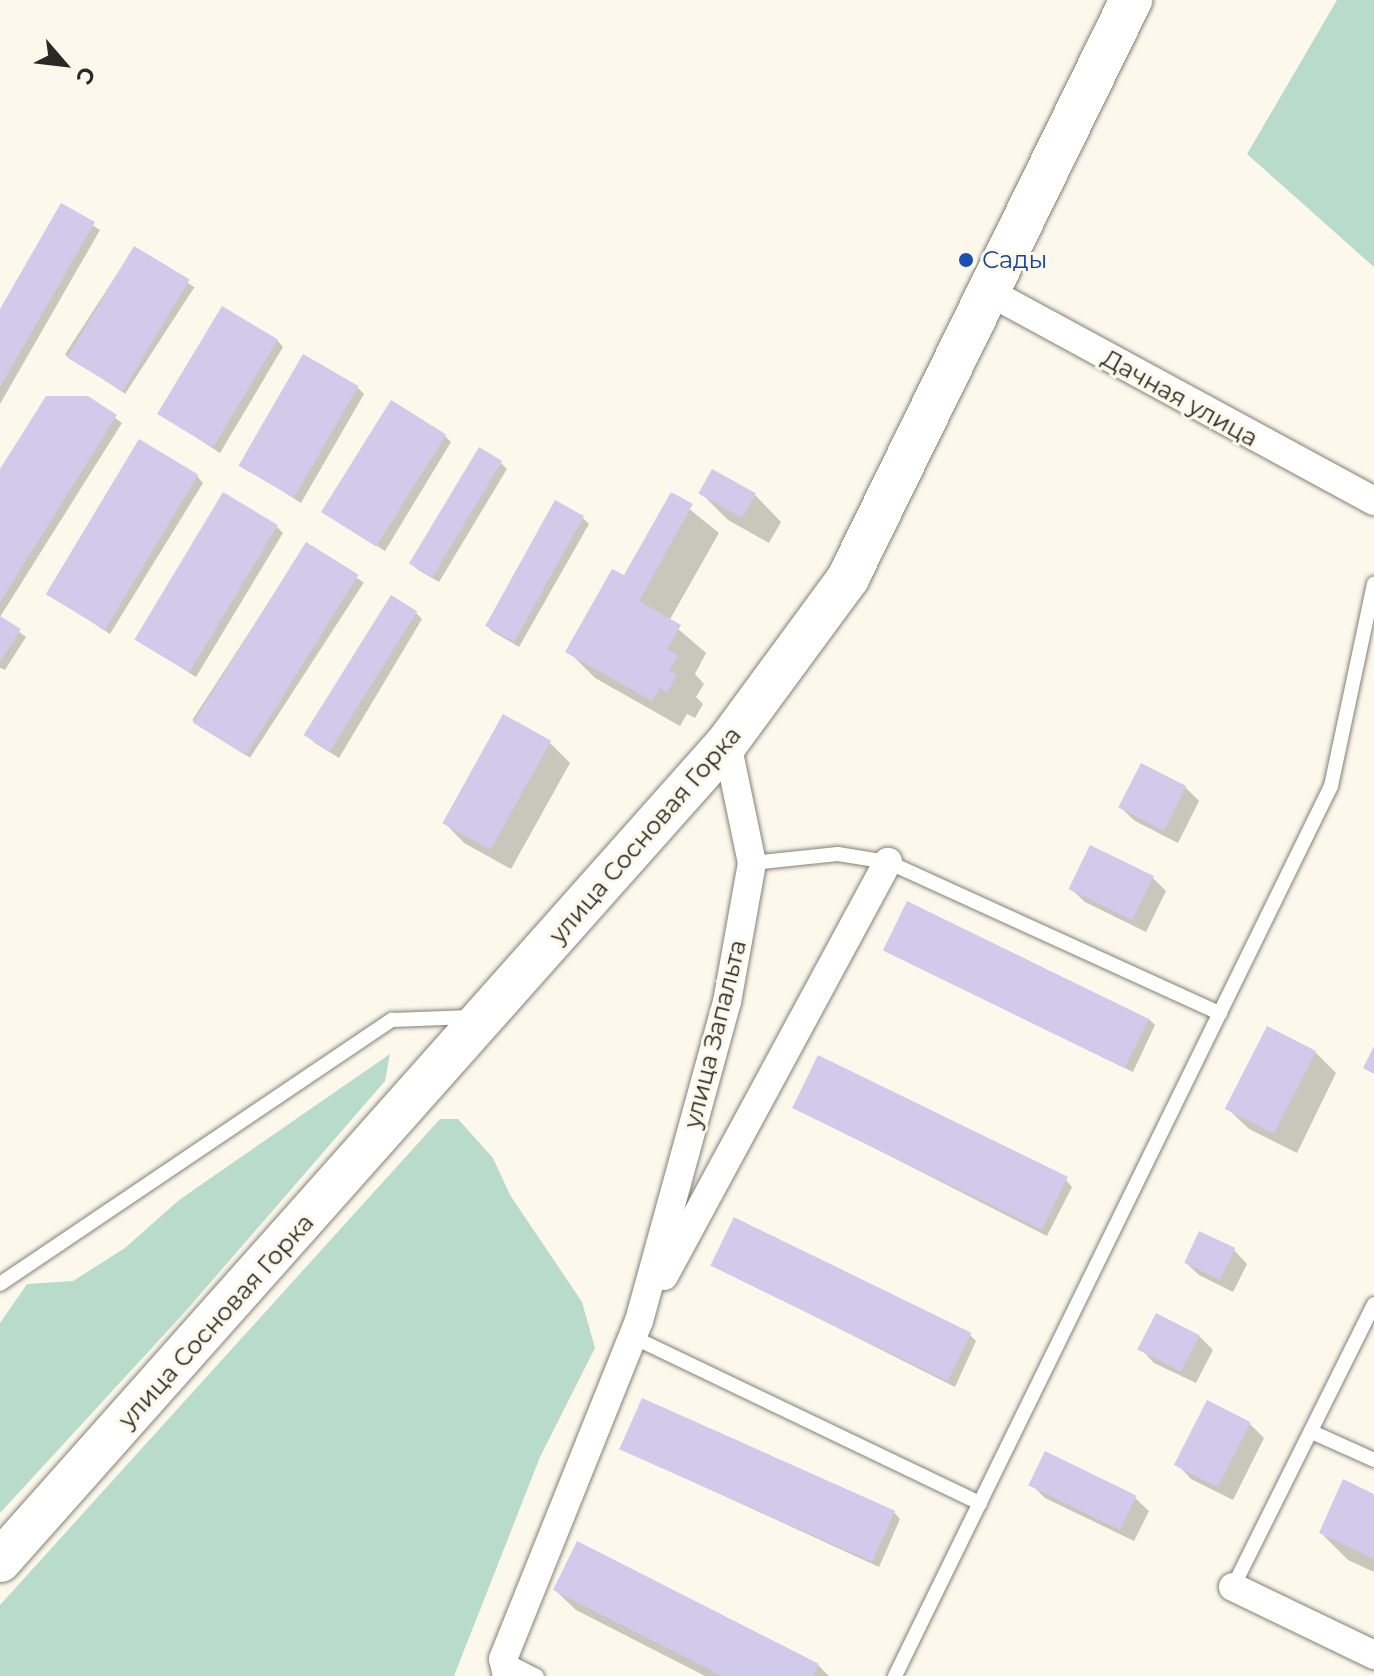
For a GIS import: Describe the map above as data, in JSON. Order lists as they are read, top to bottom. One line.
{"streets":{"main road":["улица Сосновая Горка"],"street":["Дачная улица","улица Запальта"]},"crossings":[["Дачная улица","улица Сосновая Горка"],["улица Сосновая Горка","улица Запальта"]],"places":["Сады"],"north":"bottom right"}
